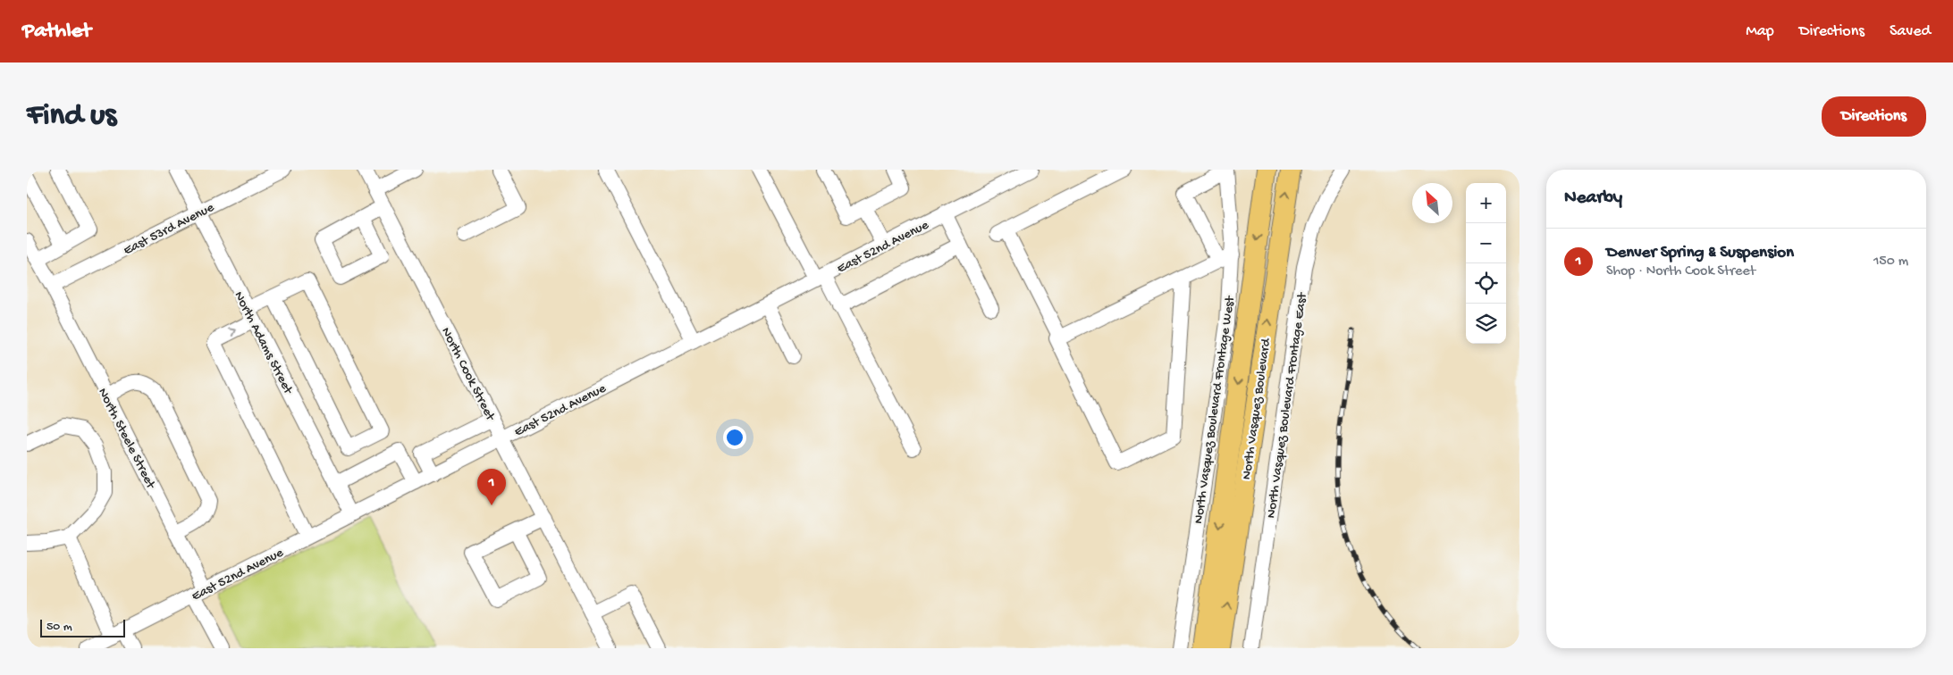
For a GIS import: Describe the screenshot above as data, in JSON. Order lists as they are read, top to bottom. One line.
{"streets":{"highway":["North Vasquez Boulevard"],"street":["East 53rd Avenue","East 52nd Avenue","North Adams Street","North Cook Street","North Vasquez Boulevard Frontage East","North Vasquez Boulevard Frontage West","North Steele Street"]},"crossings":[["East 53rd Avenue","North Adams Street"],["East 53rd Avenue","North Steele Street"],["East 52nd Avenue","North Adams Street"],["East 52nd Avenue","North Cook Street"],["East 52nd Avenue","North Steele Street"]],"scale_bar":"50 m","north":"top left","page":{"header":"Pathlet","nav":["Map","Directions","Saved"],"buttons":"Directions","title":"Find us","heading":"Nearby","map_buttons":["+","−"],"list":[{"mark":"1","name":"Denver Spring & Suspension","note":"Shop · North Cook Street","value":"150 m"}],"pins":"1","scale":"50 m"}}
